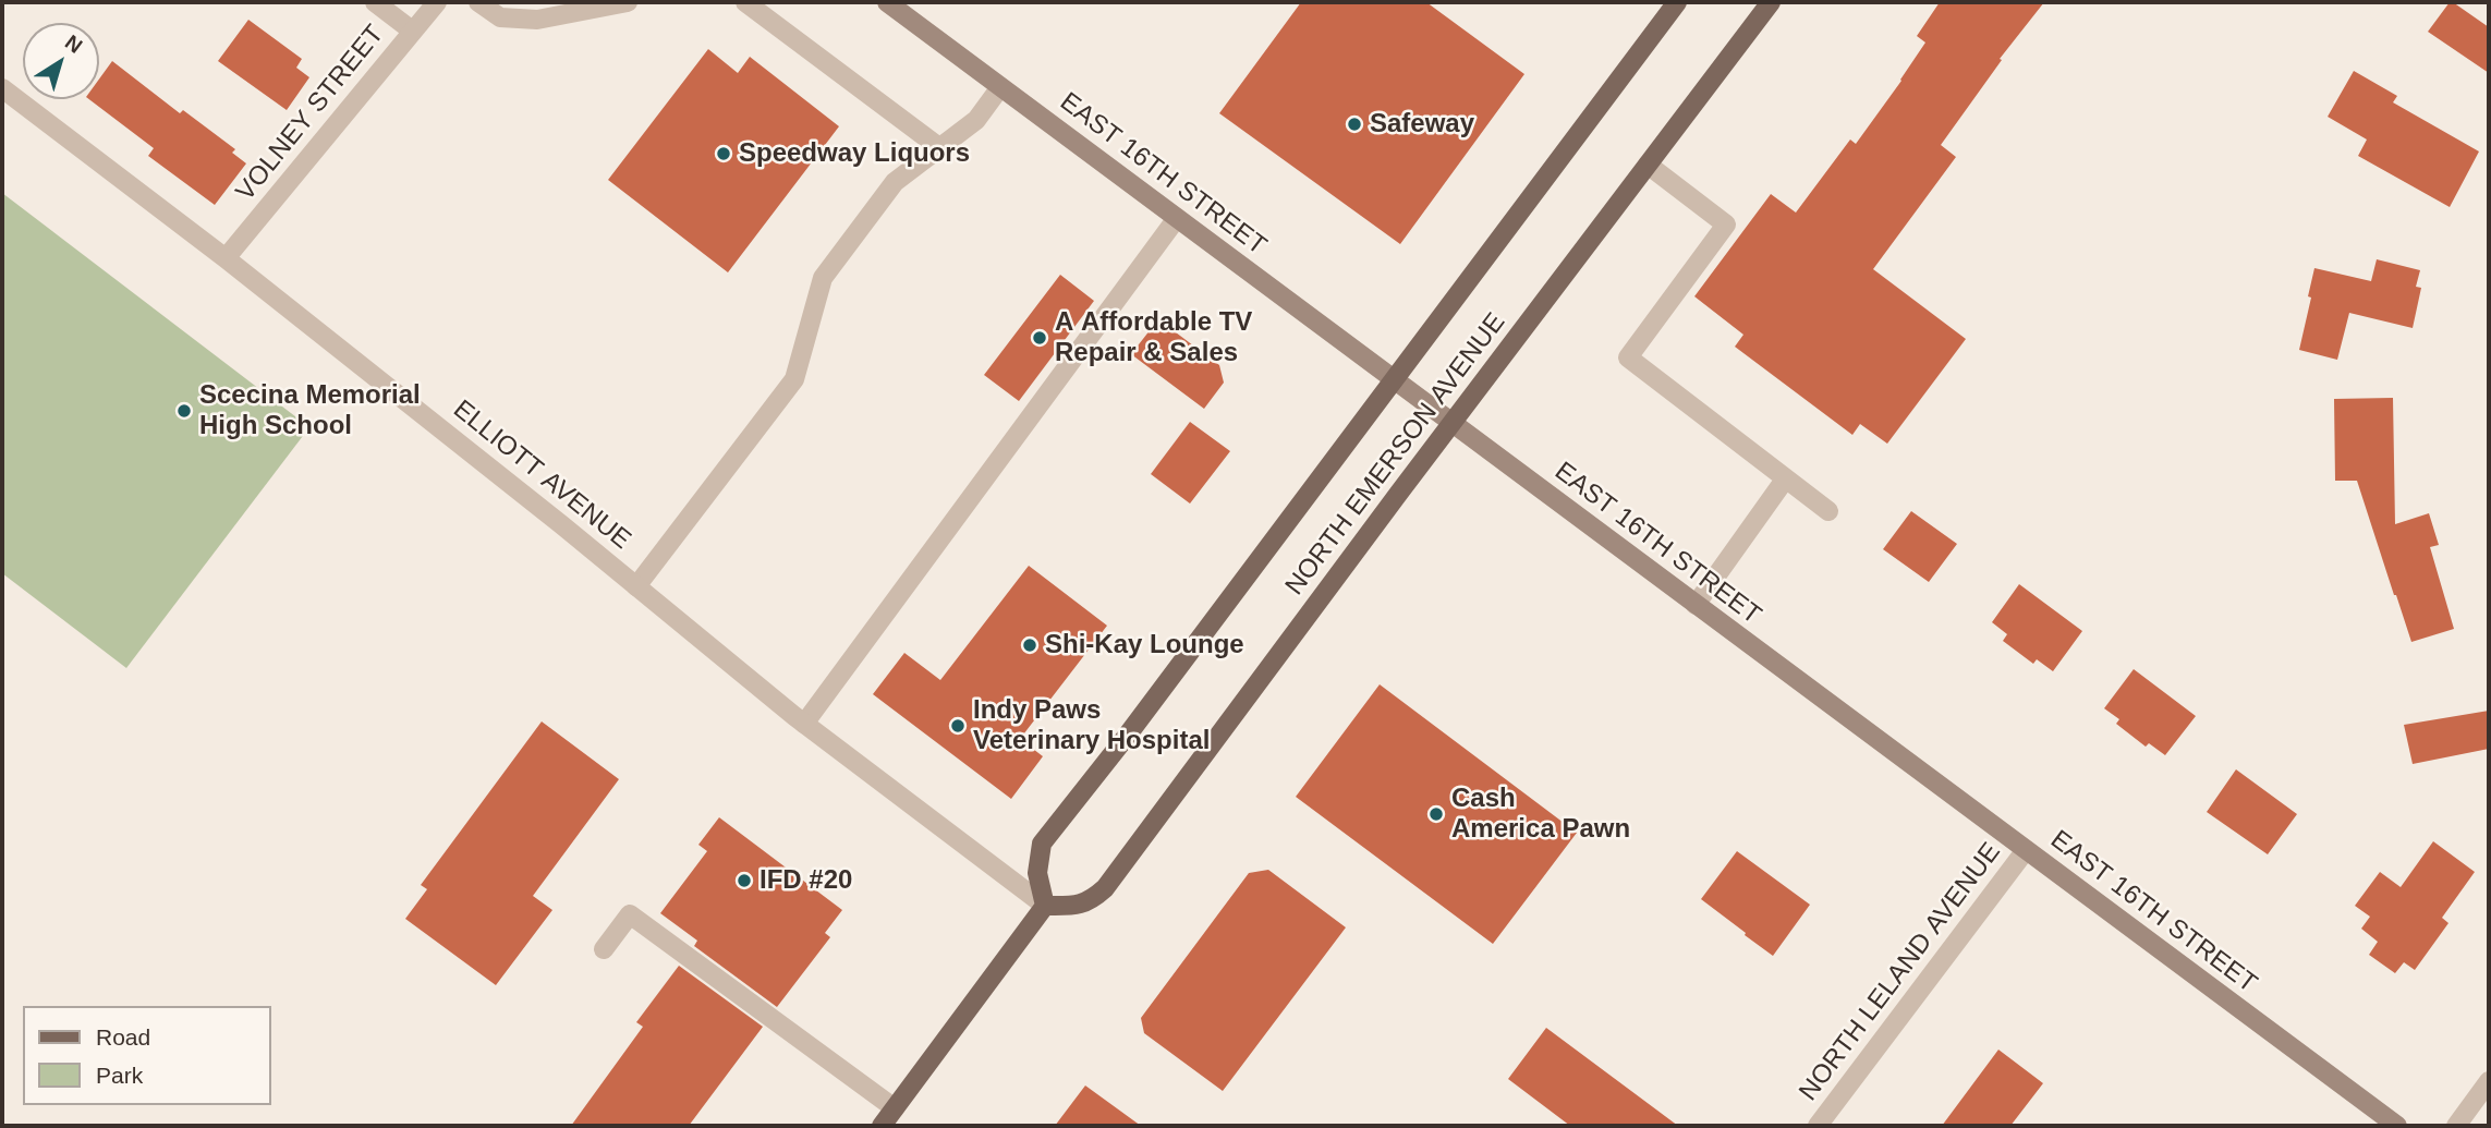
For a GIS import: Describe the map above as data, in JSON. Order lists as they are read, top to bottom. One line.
{"streets":{"main road":["EAST 16TH STREET","NORTH EMERSON AVENUE"],"street":["VOLNEY STREET","ELLIOTT AVENUE","NORTH LELAND AVENUE"]},"crossings":[["VOLNEY STREET","ELLIOTT AVENUE"],["EAST 16TH STREET","NORTH EMERSON AVENUE"],["EAST 16TH STREET","NORTH LELAND AVENUE"],["NORTH EMERSON AVENUE","ELLIOTT AVENUE"]],"places":["Safeway","Speedway Liquors","A Affordable TV Repair & Sales","Scecina Memorial High School","Shi-Kay Lounge","Indy Paws Veterinary Hospital","Cash America Pawn","IFD #20"],"legend":["Road","Park"],"north":"top right"}
